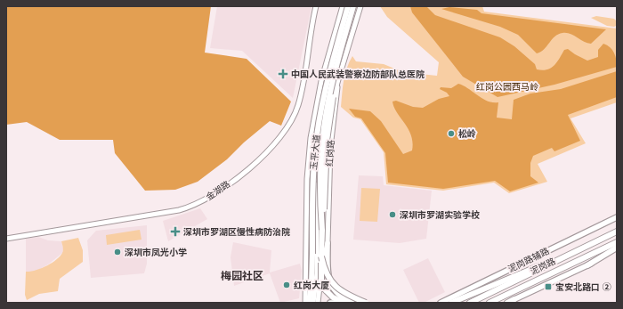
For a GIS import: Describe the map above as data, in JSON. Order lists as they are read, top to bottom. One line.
{"streets":{"highway":["玉平大道","泥岗路"],"main road":["红岗路","金湖路","泥岗路辅路"]},"districts":["梅园社区"],"parks":["红岗公园西马岭"],"places":{"health":["中国人民武装警察边防部队总医院","深圳市罗湖区慢性病防治院"],"other":["松岭","深圳市罗湖实验学校","深圳市凤光小学","红岗大厦"],"transit":["宝安北路口 ②"]}}
